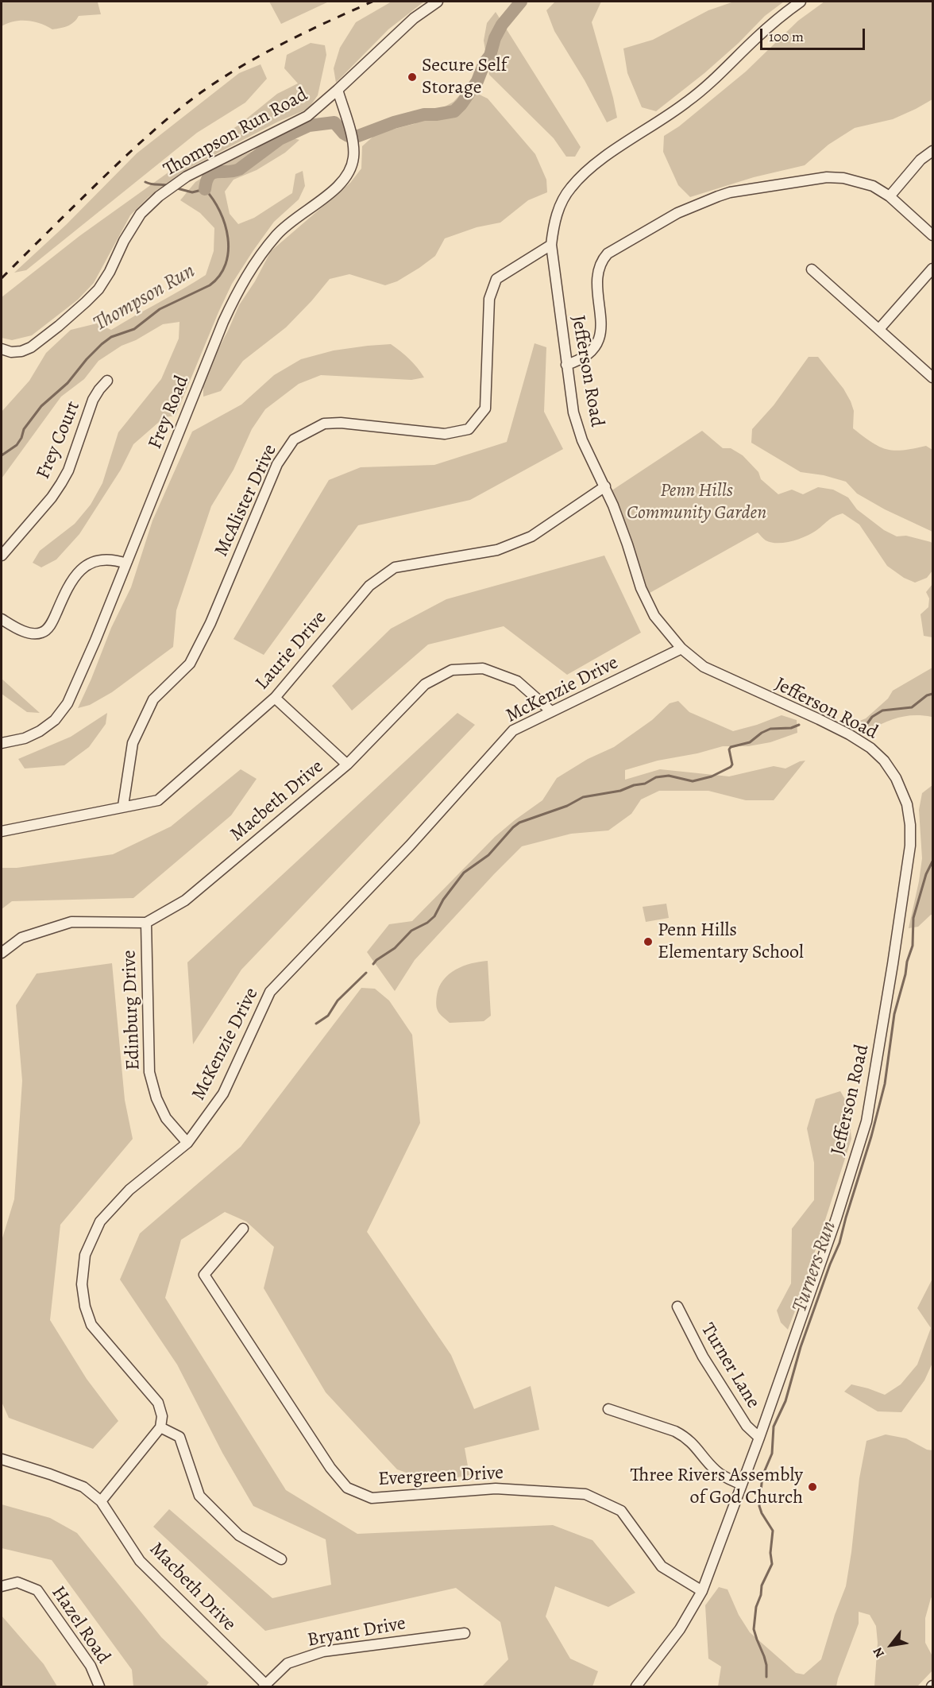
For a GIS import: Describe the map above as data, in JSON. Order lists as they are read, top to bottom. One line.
{"streets":{"street":["Thompson Run Road","Jefferson Road","Frey Road","Frey Court","McAlister Drive","Laurie Drive","McKenzie Drive","Macbeth Drive","Edinburg Drive","Turner Lane","Evergreen Drive","Hazel Road","Bryant Drive"]},"crossings":[["Thompson Run Road","Frey Road"],["Jefferson Road","McAlister Drive"],["Jefferson Road","Laurie Drive"],["Jefferson Road","McKenzie Drive"],["Jefferson Road","Turner Lane"],["Jefferson Road","Evergreen Drive"],["McAlister Drive","Laurie Drive"],["McKenzie Drive","Macbeth Drive"],["McKenzie Drive","Edinburg Drive"],["Macbeth Drive","Edinburg Drive"],["Macbeth Drive","Bryant Drive"]],"water":["Thompson Run","Turners Run"],"parks":["Penn Hills Community Garden"],"places":["Secure Self Storage","Penn Hills Elementary School","Three Rivers Assembly of God Church"],"scale_bar":"100 m","north":"bottom left"}
